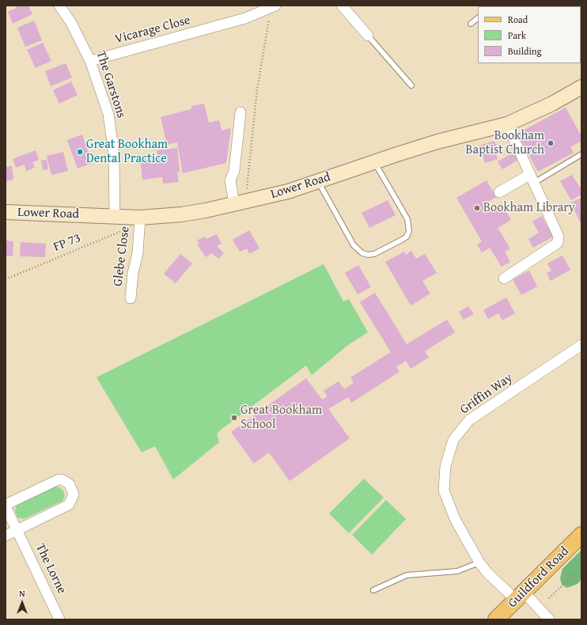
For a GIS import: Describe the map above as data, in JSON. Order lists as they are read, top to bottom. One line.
{"streets":{"main road":["Guildford Road"],"street":["Vicarage Close","The Garstons","Lower Road","Glebe Close","Griffin Way","The Lorne"],"path":["FP 73"]},"crossings":[["Vicarage Close","The Garstons"],["The Garstons","Lower Road"],["Lower Road","FP 73"],["Lower Road","Glebe Close"],["FP 73","Glebe Close"],["Griffin Way","Guildford Road"]],"places":["Bookham Baptist Church","Great Bookham Dental Practice","Bookham Library","Great Bookham School"],"legend":["Road","Park","Building"],"north":"top"}
